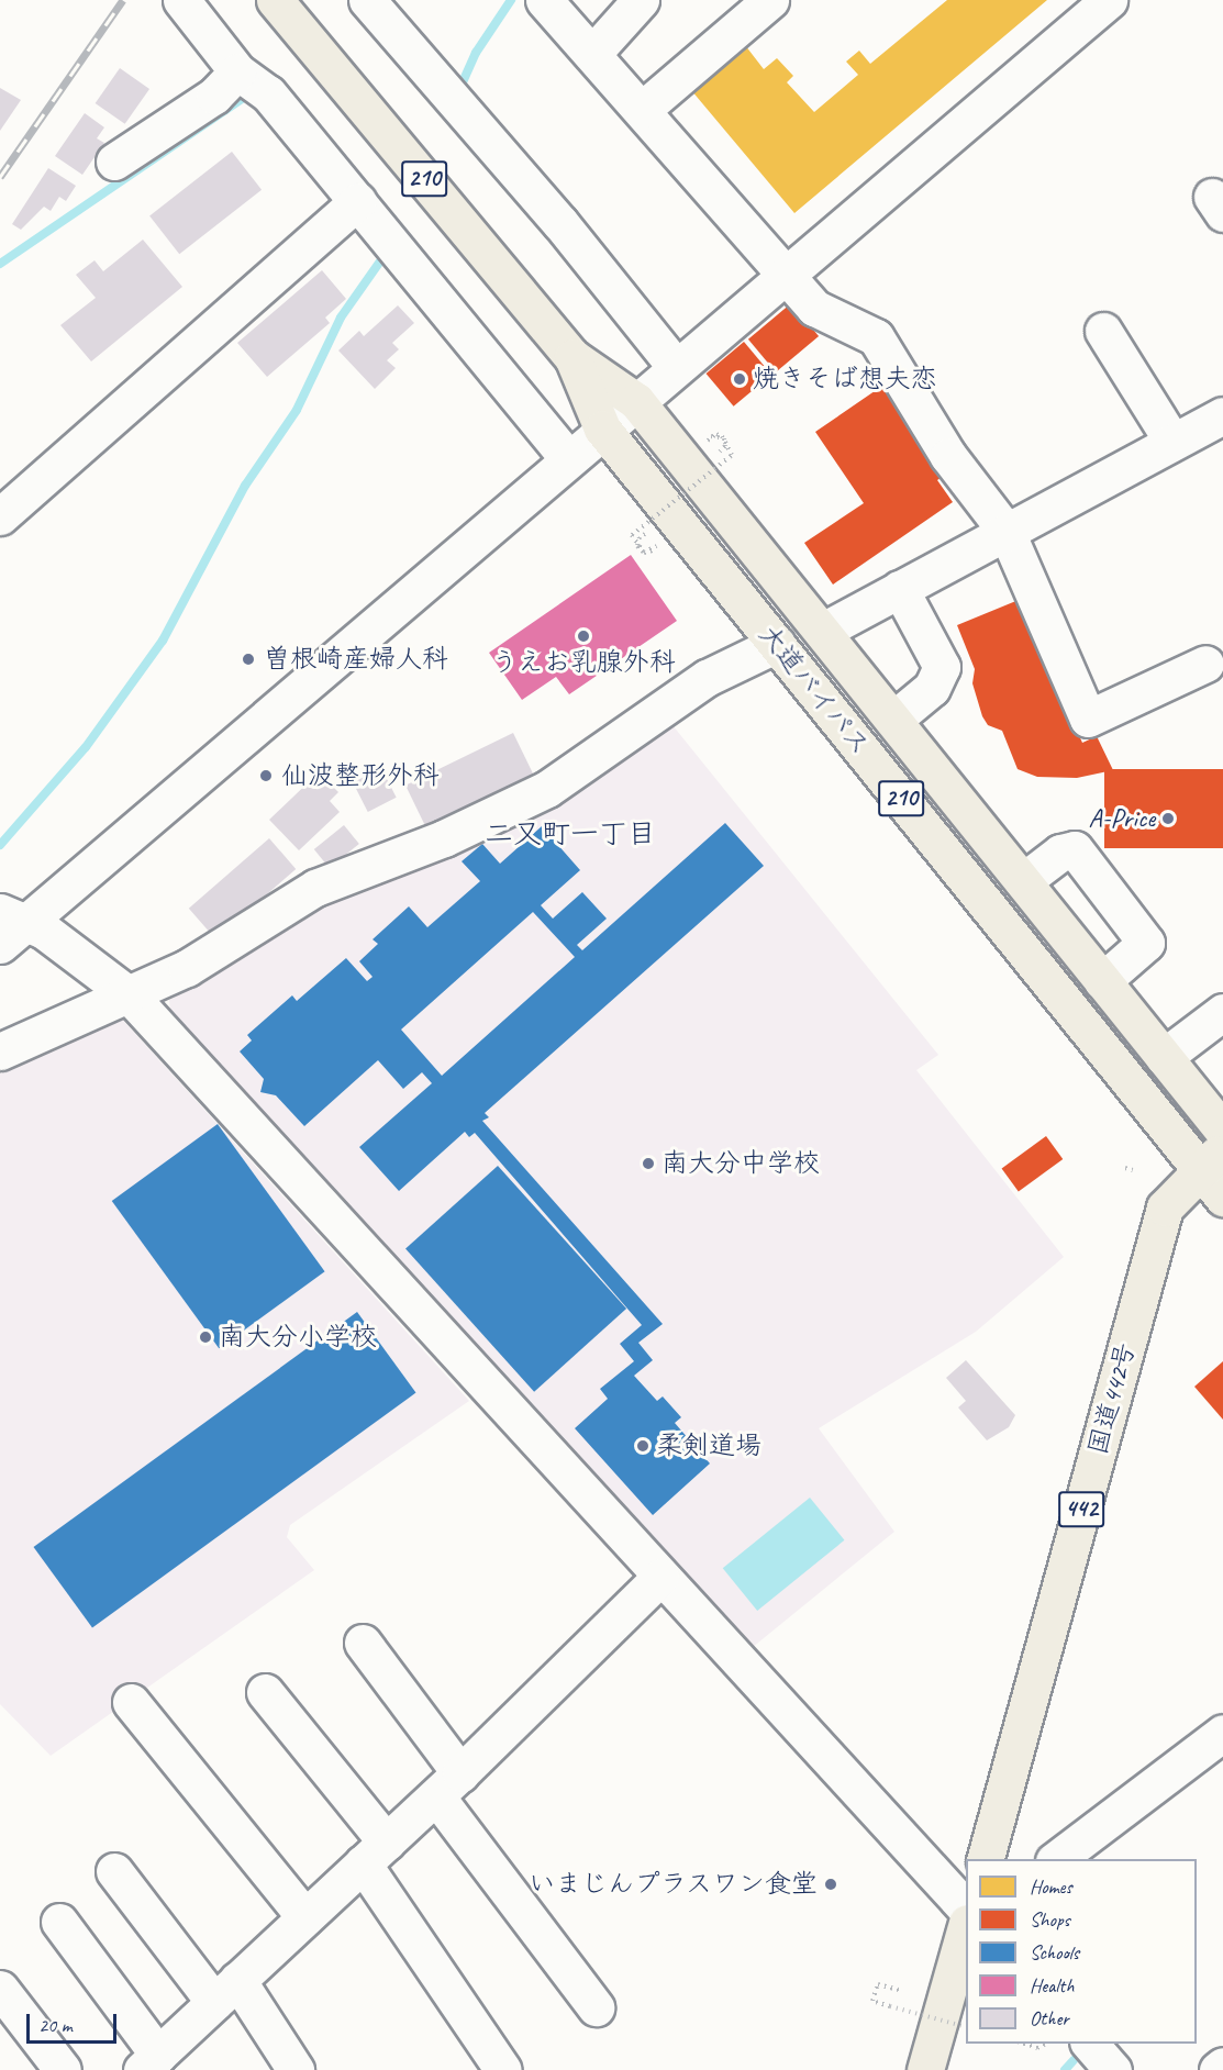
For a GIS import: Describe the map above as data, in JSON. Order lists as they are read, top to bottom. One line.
{"streets":{"highway":["210","大道バイパス","国道442号","442"]},"crossings":[["大道バイパス","国道442号"]],"districts":["二又町一丁目"],"places":["焼きそば想夫恋","うえお乳腺外科","曽根崎産婦人科","仙波整形外科","A-Price","南大分中学校","南大分小学校","柔剣道場","いまじんプラスワン食堂"],"legend":["Homes","Shops","Schools","Health","Other"],"scale_bar":"20 m"}
